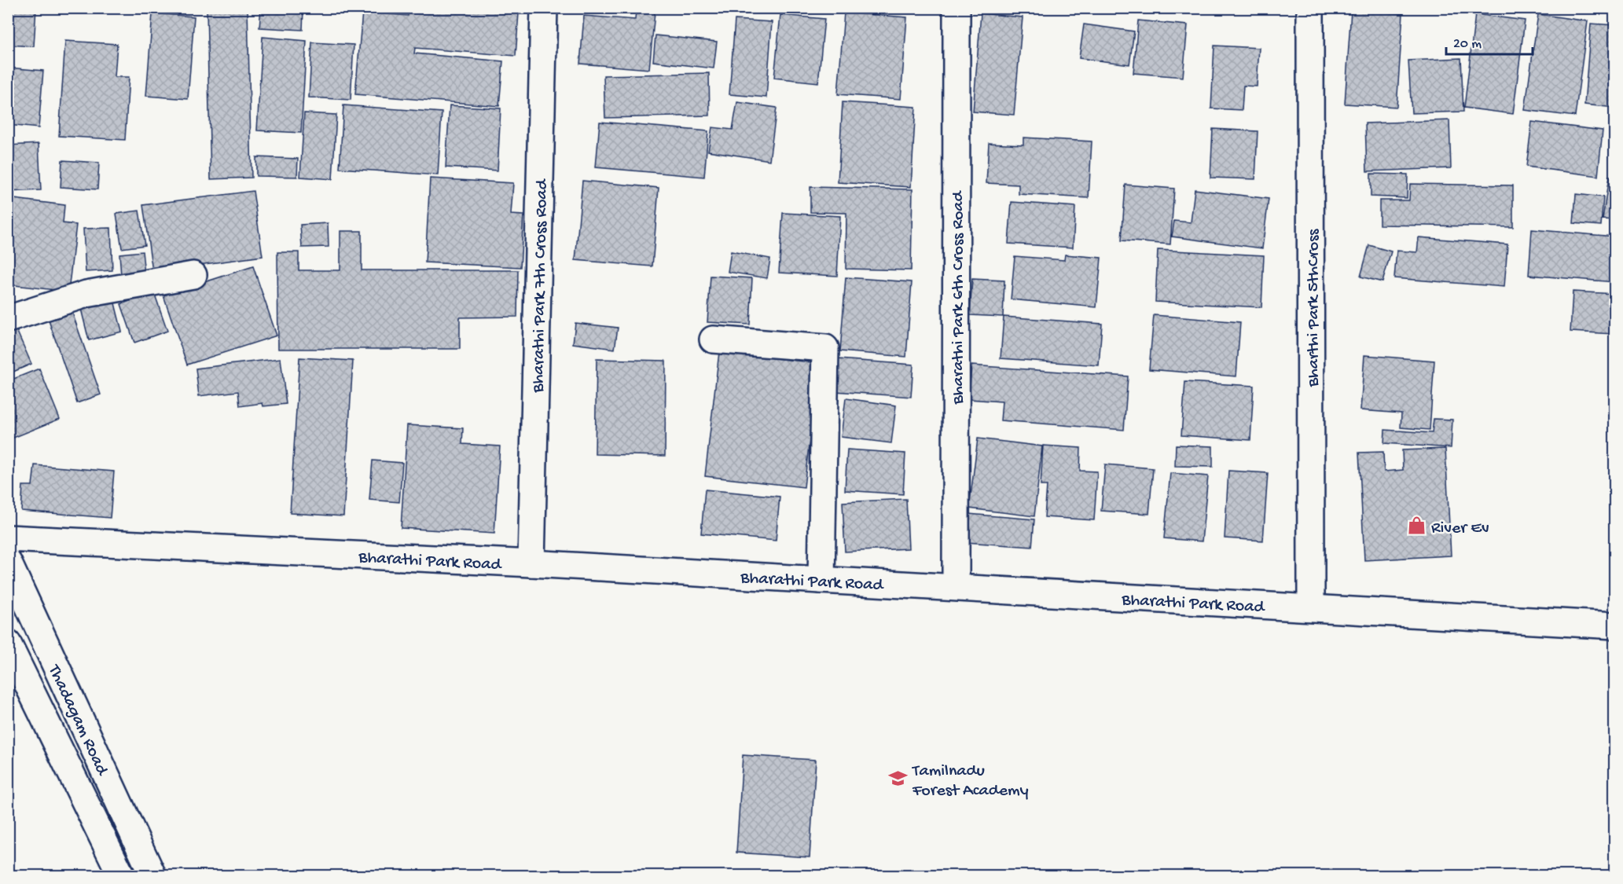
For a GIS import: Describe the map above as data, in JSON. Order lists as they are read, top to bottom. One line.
{"streets":{"main road":["Bharathi Park 7th Cross Road","Bharathi Park 6th Cross Road","Bharthi Park 5thCross","Bharathi Park Road","Thadagam Road"]},"crossings":[["Bharathi Park 7th Cross Road","Bharathi Park Road"],["Bharathi Park 6th Cross Road","Bharathi Park Road"],["Bharthi Park 5thCross","Bharathi Park Road"]],"places":{"shop":["River Ev"],"school or university":["Tamilnadu Forest Academy"]},"scale_bar":"20 m"}
